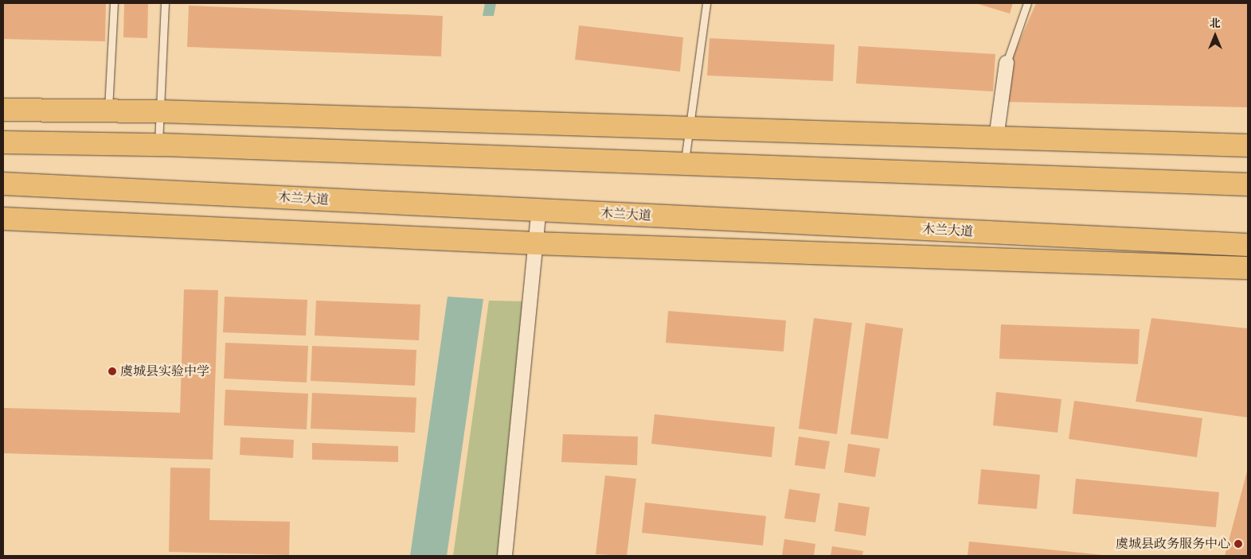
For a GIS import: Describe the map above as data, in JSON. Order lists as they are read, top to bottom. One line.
{"streets":{"main road":["木兰大道"]},"places":["虞城县实验中学","虞城县政务服务中心"],"north":"top"}
